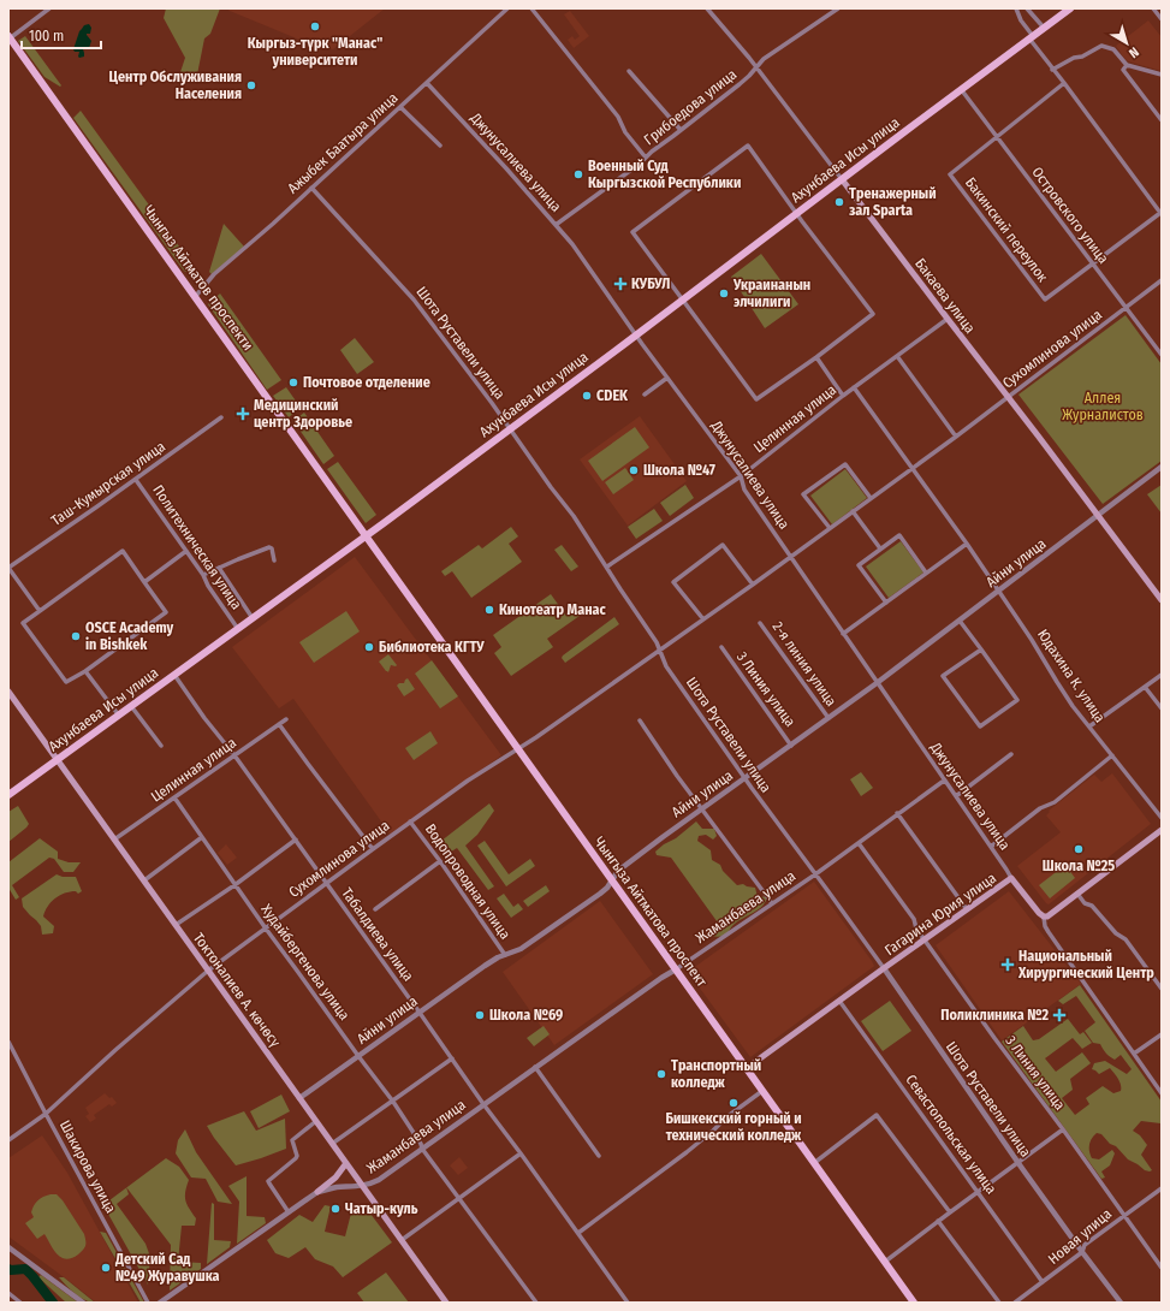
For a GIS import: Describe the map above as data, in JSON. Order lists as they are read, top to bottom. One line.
{"streets":{"main road":["Ахунбаева Исы улица","Чынгыз Айтматов проспекти","Бакаева улица","Чынгыза Айтматова проспект","Гагарина Юрия улица","Токтоналиев А. көчөсү"],"street":["Грибоедова улица","Ажыбек Баатыра улица","Джунусалиева улица","Островского улица","Бакинский переулок","Шота Руставели улица","Сухомлинова улица","Целинная улица","Таш-Кумырская улица","Политехническая улица","Айни улица","2-я линия улица","Юдахина К. улица","3 Линия улица","Водопроводная улица","Жаманбаева улица","Табалдиева улица","Худайбергенова улица","Севастопольская улица","Шакирова улица","Новая улица"]},"crossings":[["Грибоедова улица","Джунусалиева улица"],["Грибоедова улица","Бакаева улица"],["Ажыбек Баатыра улица","Джунусалиева улица"],["Ажыбек Баатыра улица","Чынгыз Айтматов проспекти"],["Ажыбек Баатыра улица","Шота Руставели улица"],["Ахунбаева Исы улица","Джунусалиева улица"],["Ахунбаева Исы улица","Островского улица"],["Ахунбаева Исы улица","Чынгыз Айтматов проспекти"],["Ахунбаева Исы улица","Бакаева улица"],["Ахунбаева Исы улица","Шота Руставели улица"],["Ахунбаева Исы улица","Политехническая улица"],["Ахунбаева Исы улица","Чынгыза Айтматова проспект"],["Ахунбаева Исы улица","Табалдиева улица"],["Ахунбаева Исы улица","Токтоналиев А. көчөсү"],["Джунусалиева улица","Сухомлинова улица"],["Джунусалиева улица","Целинная улица"],["Джунусалиева улица","Айни улица"],["Джунусалиева улица","Жаманбаева улица"],["Джунусалиева улица","Гагарина Юрия улица"],["Островского улица","Бакинский переулок"],["Островского улица","Сухомлинова улица"],["Чынгыз Айтматов проспекти","Чынгыза Айтматова проспект"],["Бакаева улица","Сухомлинова улица"],["Бакаева улица","Целинная улица"],["Бакаева улица","Айни улица"],["Шота Руставели улица","Сухомлинова улица"],["Шота Руставели улица","Целинная улица"],["Шота Руставели улица","Айни улица"],["Шота Руставели улица","Жаманбаева улица"],["Шота Руставели улица","Гагарина Юрия улица"],["Шота Руставели улица","Новая улица"],["Сухомлинова улица","Юдахина К. улица"],["Сухомлинова улица","Водопроводная улица"],["Сухомлинова улица","Чынгыза Айтматова проспект"],["Сухомлинова улица","Табалдиева улица"],["Сухомлинова улица","Худайбергенова улица"],["Сухомлинова улица","Токтоналиев А. көчөсү"],["Сухомлинова улица","Шакирова улица"],["Целинная улица","Юдахина К. улица"],["Целинная улица","Табалдиева улица"],["Целинная улица","Худайбергенова улица"],["Целинная улица","Токтоналиев А. көчөсү"],["Таш-Кумырская улица","Политехническая улица"],["Айни улица","2-я линия улица"],["Айни улица","Юдахина К. улица"],["Айни улица","3 Линия улица"],["Айни улица","Водопроводная улица"],["Айни улица","Чынгыза Айтматова проспект"],["Айни улица","Табалдиева улица"],["Айни улица","Худайбергенова улица"],["Айни улица","Токтоналиев А. көчөсү"],["3 Линия улица","Жаманбаева улица"],["3 Линия улица","Гагарина Юрия улица"],["3 Линия улица","Новая улица"],["Жаманбаева улица","Чынгыза Айтматова проспект"],["Жаманбаева улица","Табалдиева улица"],["Жаманбаева улица","Худайбергенова улица"],["Жаманбаева улица","Токтоналиев А. көчөсү"],["Чынгыза Айтматова проспект","Гагарина Юрия улица"],["Гагарина Юрия улица","Севастопольская улица"],["Севастопольская улица","Новая улица"]],"parks":["Аллея Журналистов"],"places":{"other":["Кыргыз-түрк \"Манас\" университети","Центр Обслуживания Населения","Военный Суд Кыргызской Республики","Тренажерный зал Sparta","Украинанын элчилиги","Почтовое отделение","CDEK","Школа №47","Кинотеатр Манас","OSCE Academy in Bishkek","Библиотека КГТУ","Школа №25","Школа №69","Транспортный колледж","Бишкекский горный и технический колледж","Чатыр-куль","Детский Сад №49 Журавушка"],"health":["КУБУЛ","Медицинский центр Здоровье","Национальный Хирургический Центр","Поликлиника №2"]},"scale_bar":"100 m","north":"bottom right"}
